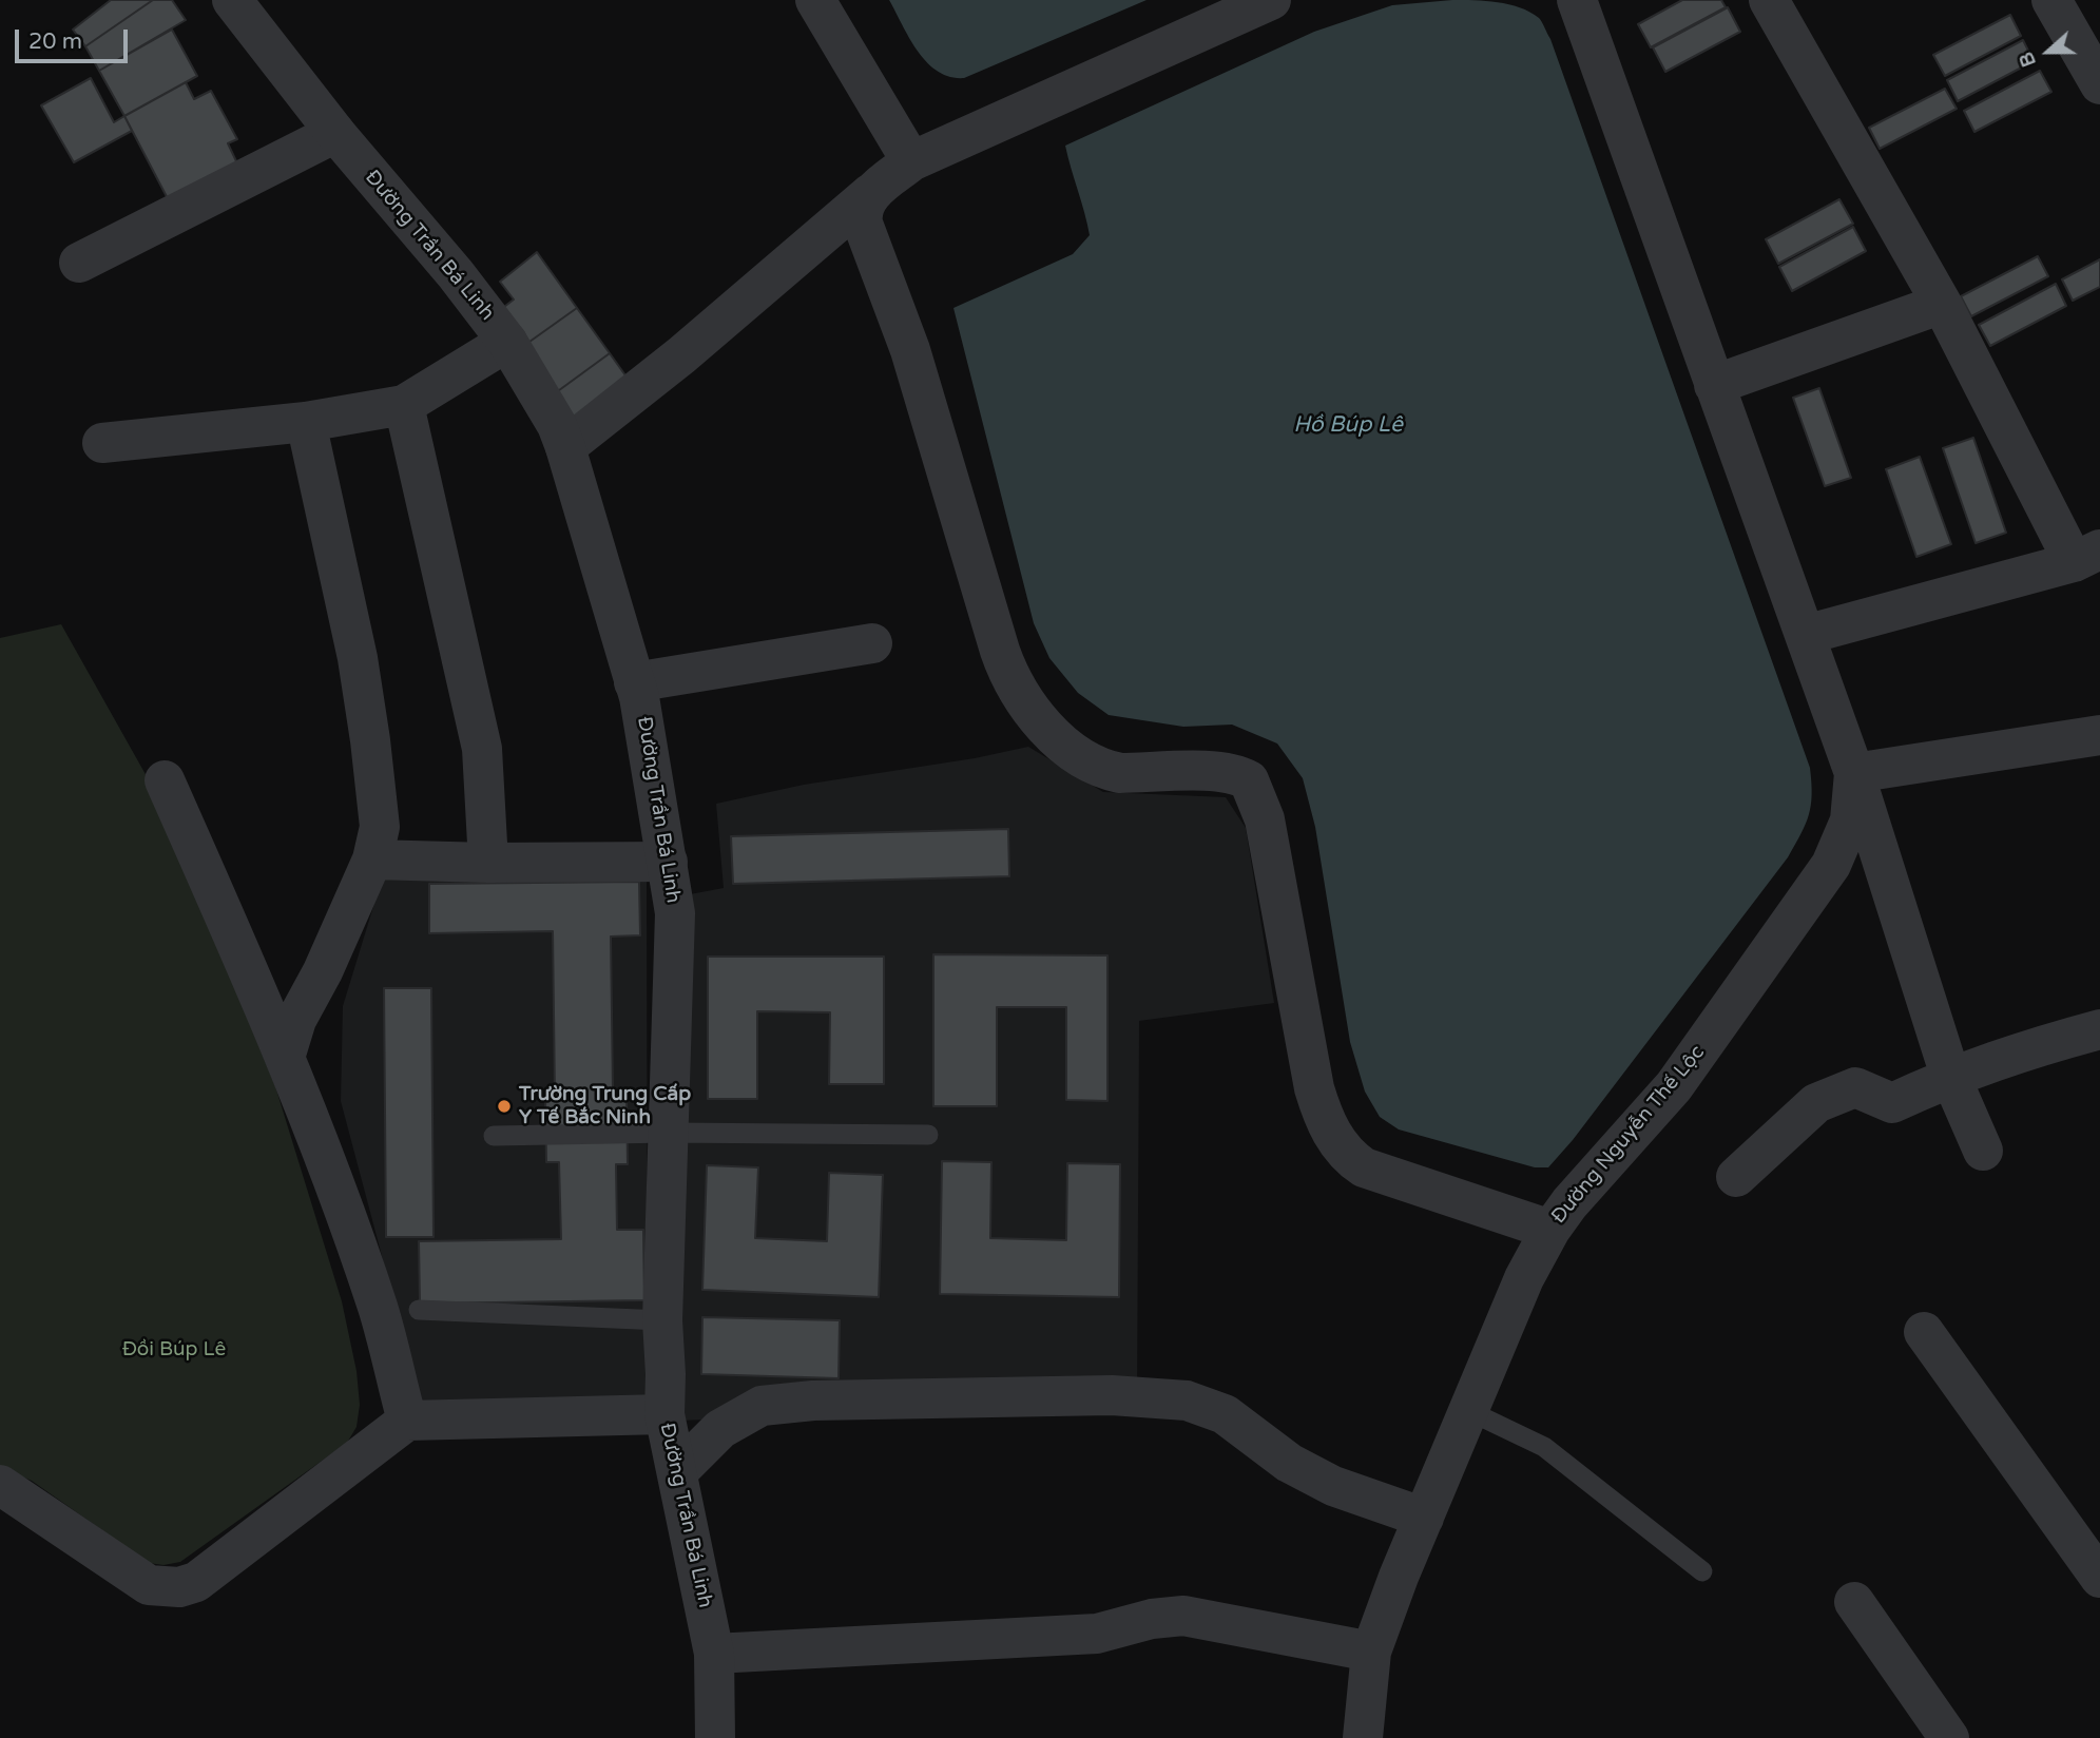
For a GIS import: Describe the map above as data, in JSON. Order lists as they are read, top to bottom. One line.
{"streets":{"street":["Đường Trần Bá Linh","Đường Nguyễn Thế Lộc"]},"water":["Hồ Búp Lê"],"parks":["Đồi Búp Lê"],"places":["Trường Trung Cấp Y Tế Bắc Ninh"],"scale_bar":"20 m","north":"left"}
